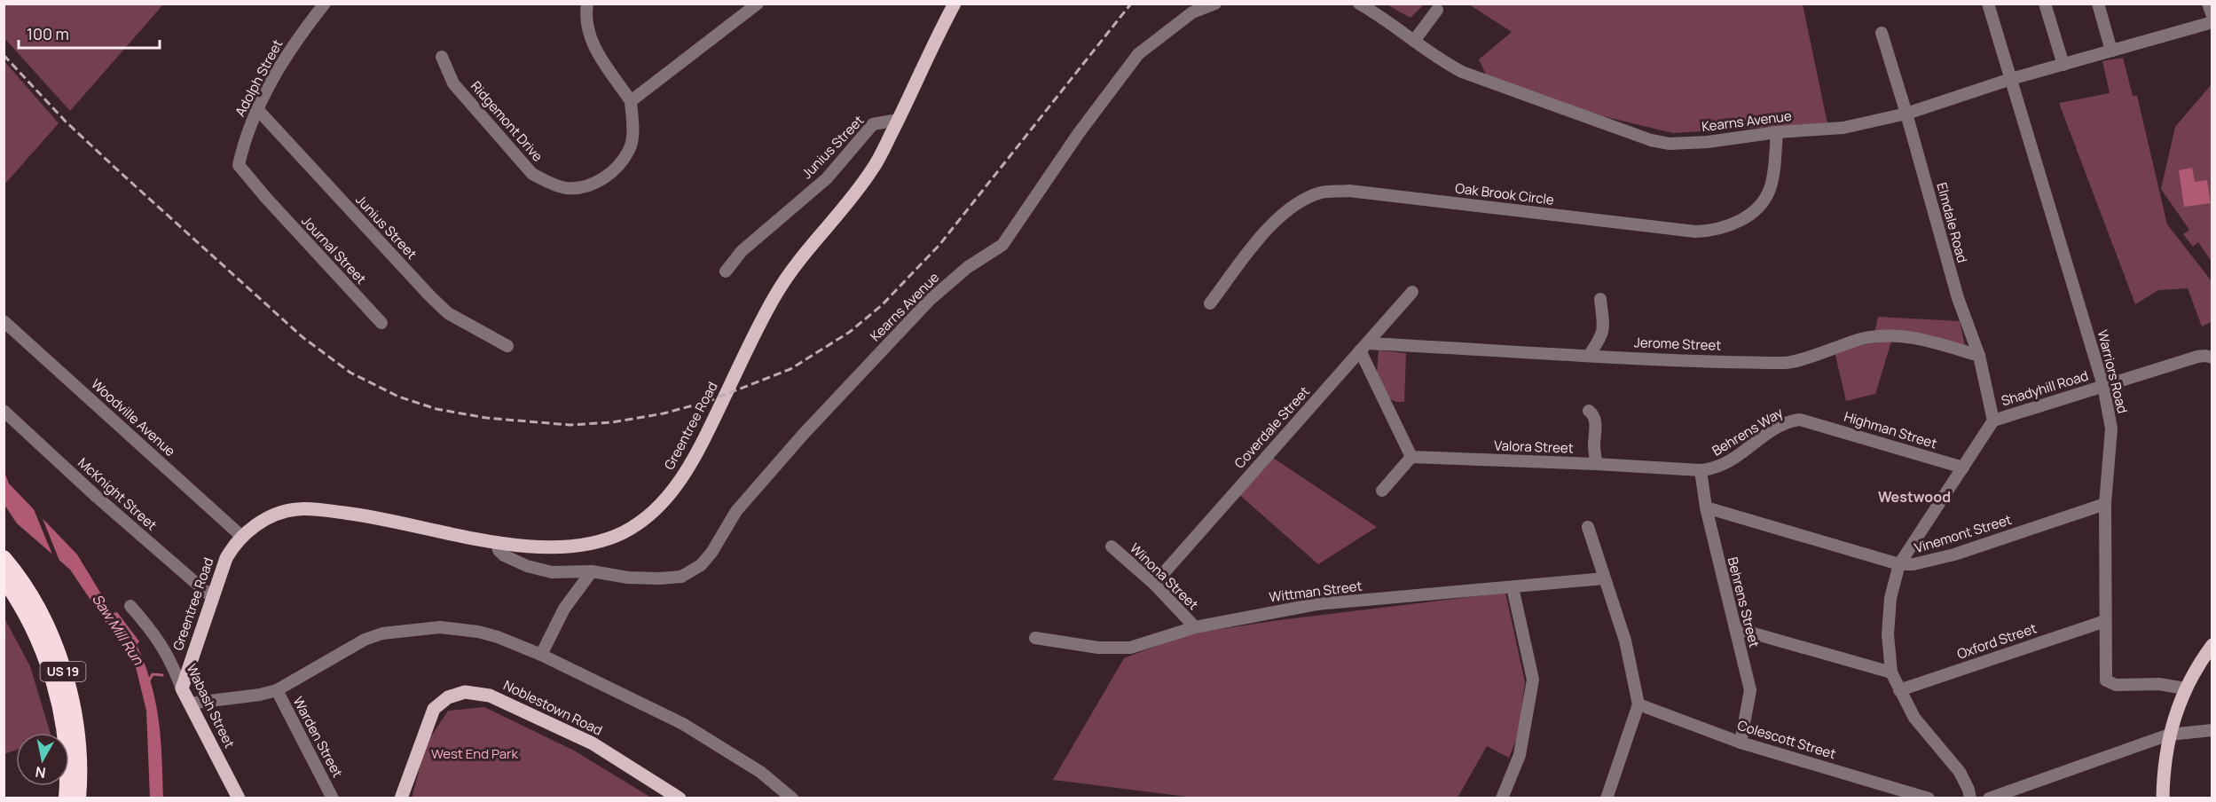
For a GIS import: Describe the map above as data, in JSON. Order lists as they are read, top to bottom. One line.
{"streets":{"highway":["US 19"],"main road":["Greentree Road","Wabash Street","Noblestown Road"],"street":["Adolph Street","Ridgemont Drive","Kearns Avenue","Junius Street","Oak Brook Circle","Elmdale Road","Journal Street","Jerome Street","Warriors Road","Shadyhill Road","Woodville Avenue","Coverdale Street","Highman Street","Behrens Way","Valora Street","McKnight Street","Vinemont Street","Winona Street","Wittman Street","Behrens Street","Oxford Street","Warden Street","Colescott Street"]},"crossings":[["Adolph Street","Junius Street"],["Adolph Street","Journal Street"],["Kearns Avenue","Oak Brook Circle"],["Kearns Avenue","Elmdale Road"],["Kearns Avenue","Warriors Road"],["Kearns Avenue","Greentree Road"],["Junius Street","Greentree Road"],["Elmdale Road","Jerome Street"],["Elmdale Road","Shadyhill Road"],["Jerome Street","Coverdale Street"],["Warriors Road","Shadyhill Road"],["Warriors Road","Vinemont Street"],["Warriors Road","Oxford Street"],["Shadyhill Road","Highman Street"],["Shadyhill Road","Vinemont Street"],["Shadyhill Road","Oxford Street"],["Woodville Avenue","Greentree Road"],["Greentree Road","McKnight Street"],["Greentree Road","Wabash Street"],["Coverdale Street","Winona Street"],["Highman Street","Behrens Way"],["Behrens Way","Valora Street"],["Behrens Way","Behrens Street"],["Valora Street","Behrens Street"],["Vinemont Street","Behrens Street"],["Winona Street","Wittman Street"],["Behrens Street","Colescott Street"]],"districts":["Westwood"],"water":["Saw Mill Run"],"parks":["West End Park"],"scale_bar":"100 m","north":"bottom"}
